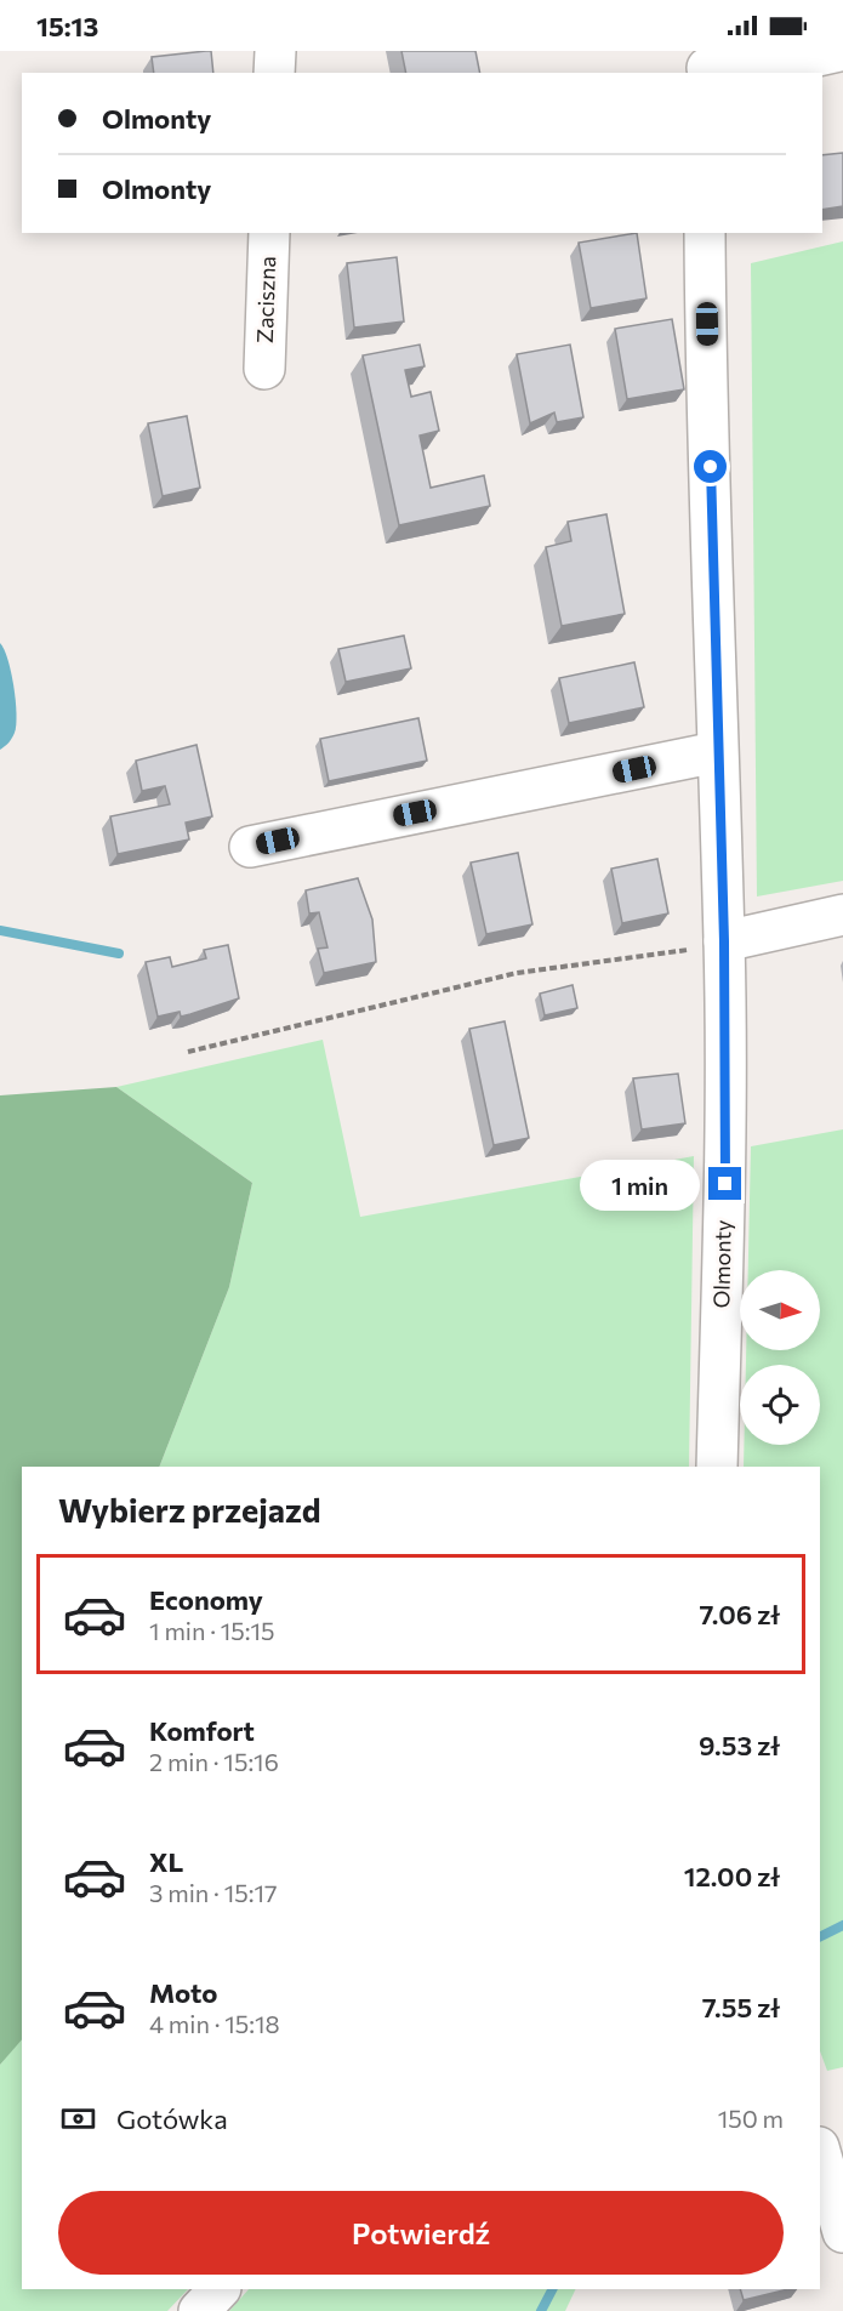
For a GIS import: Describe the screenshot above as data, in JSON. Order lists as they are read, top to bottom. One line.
{"streets":{"street":["Zaciszna","Olmonty"]},"north":"right","page":{"status":"15:13","banner":["Olmonty","Olmonty"],"bubble":"1 min","heading":"Wybierz przejazd","list":[{"name":"Economy","note":"1 min · 15:15","value":"7.06 zł"},{"name":"Komfort","note":"2 min · 15:16","value":"9.53 zł"},{"name":"XL","note":"3 min · 15:17","value":"12.00 zł"},{"name":"Moto","note":"4 min · 15:18","value":"7.55 zł"}],"pay":["Gotówka","150 m"],"buttons":"Potwierdź"}}
